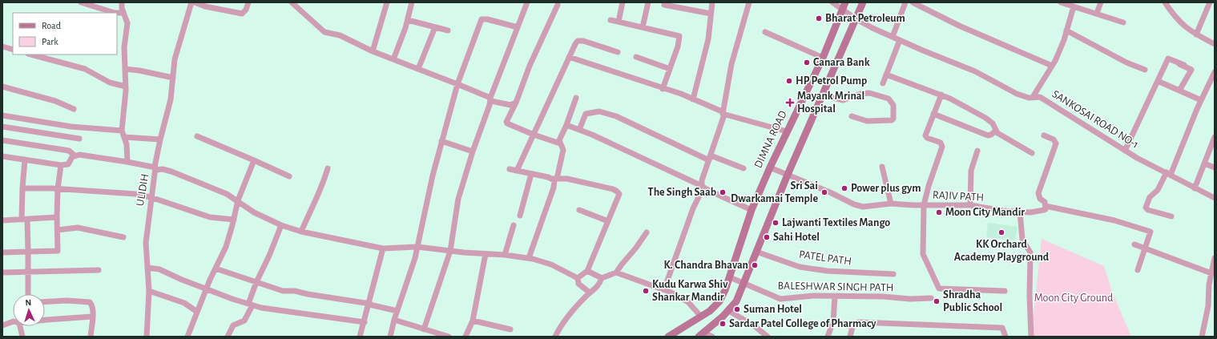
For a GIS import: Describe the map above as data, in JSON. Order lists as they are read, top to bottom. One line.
{"streets":{"street":["SANKOSAI ROAD NO-1","DIMNA ROAD","ULIDIH","RAJIV PATH","PATEL PATH","BALESHWAR SINGH PATH"]},"crossings":[["SANKOSAI ROAD NO-1","DIMNA ROAD"],["DIMNA ROAD","RAJIV PATH"],["DIMNA ROAD","BALESHWAR SINGH PATH"]],"parks":["Moon City Ground"],"places":{"other":["Bharat Petroleum","Canara Bank","HP Petrol Pump","Power plus gym","The Singh Saab","Sri Sai Dwarkamai Temple","Moon City Mandir","Lajwanti Textiles Mango","KK Orchard Academy Playground","Sahi Hotel","K. Chandra Bhavan","Kudu Karwa Shiv Shankar Mandir","Shradha Public School","Suman Hotel","Sardar Patel College of Pharmacy"],"health":["Mayank Mrinal Hospital"]},"legend":["Road","Park"],"north":"top"}
